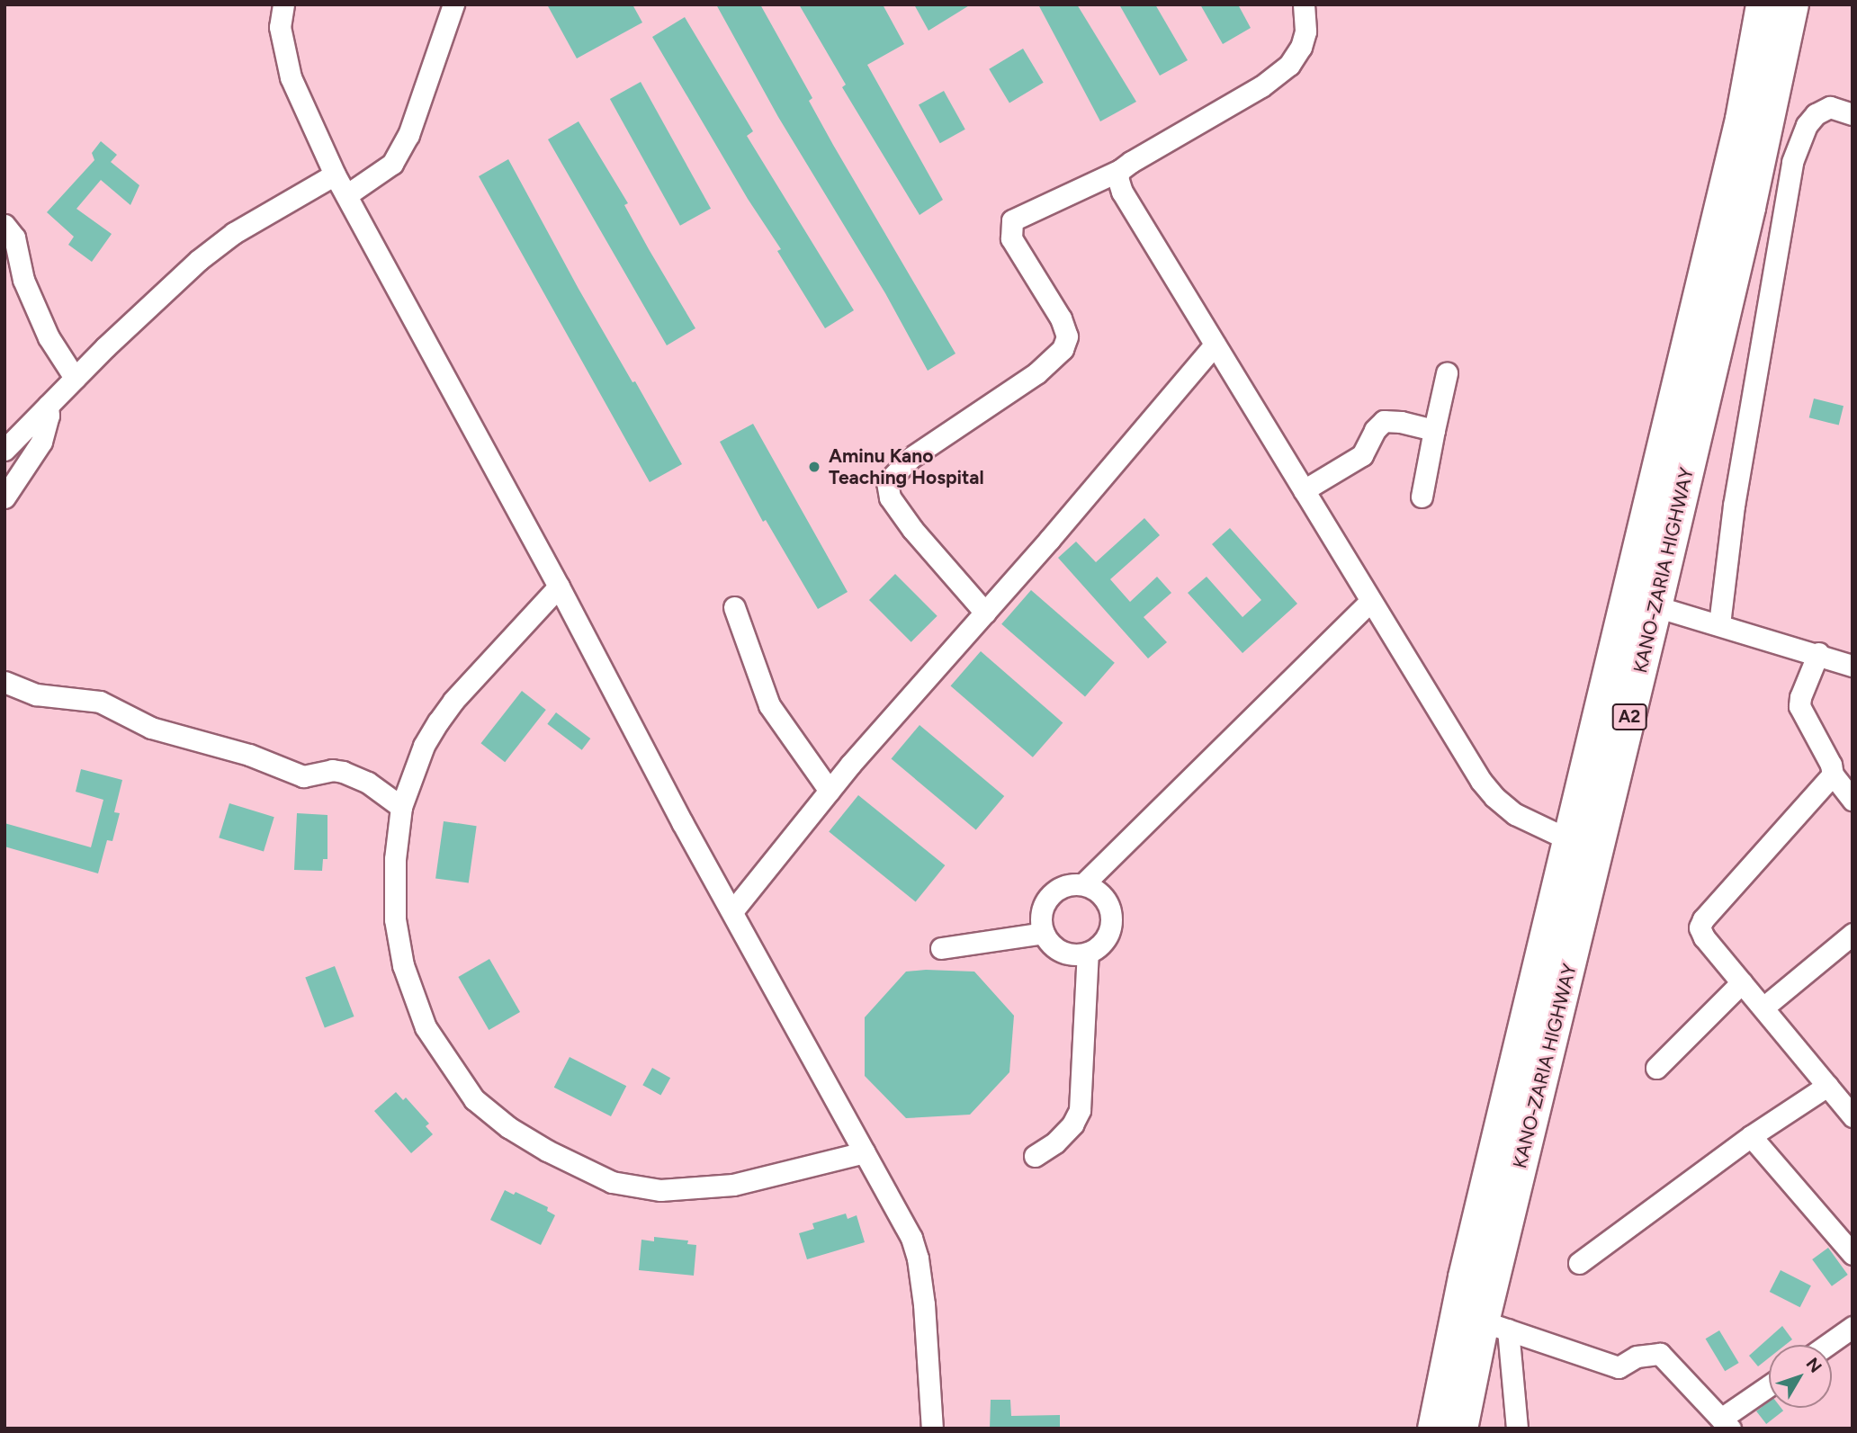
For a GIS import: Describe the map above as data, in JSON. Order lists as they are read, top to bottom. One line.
{"streets":{"highway":["KANO-ZARIA HIGHWAY","A2"]},"places":["Aminu Kano Teaching Hospital"],"north":"top right"}
